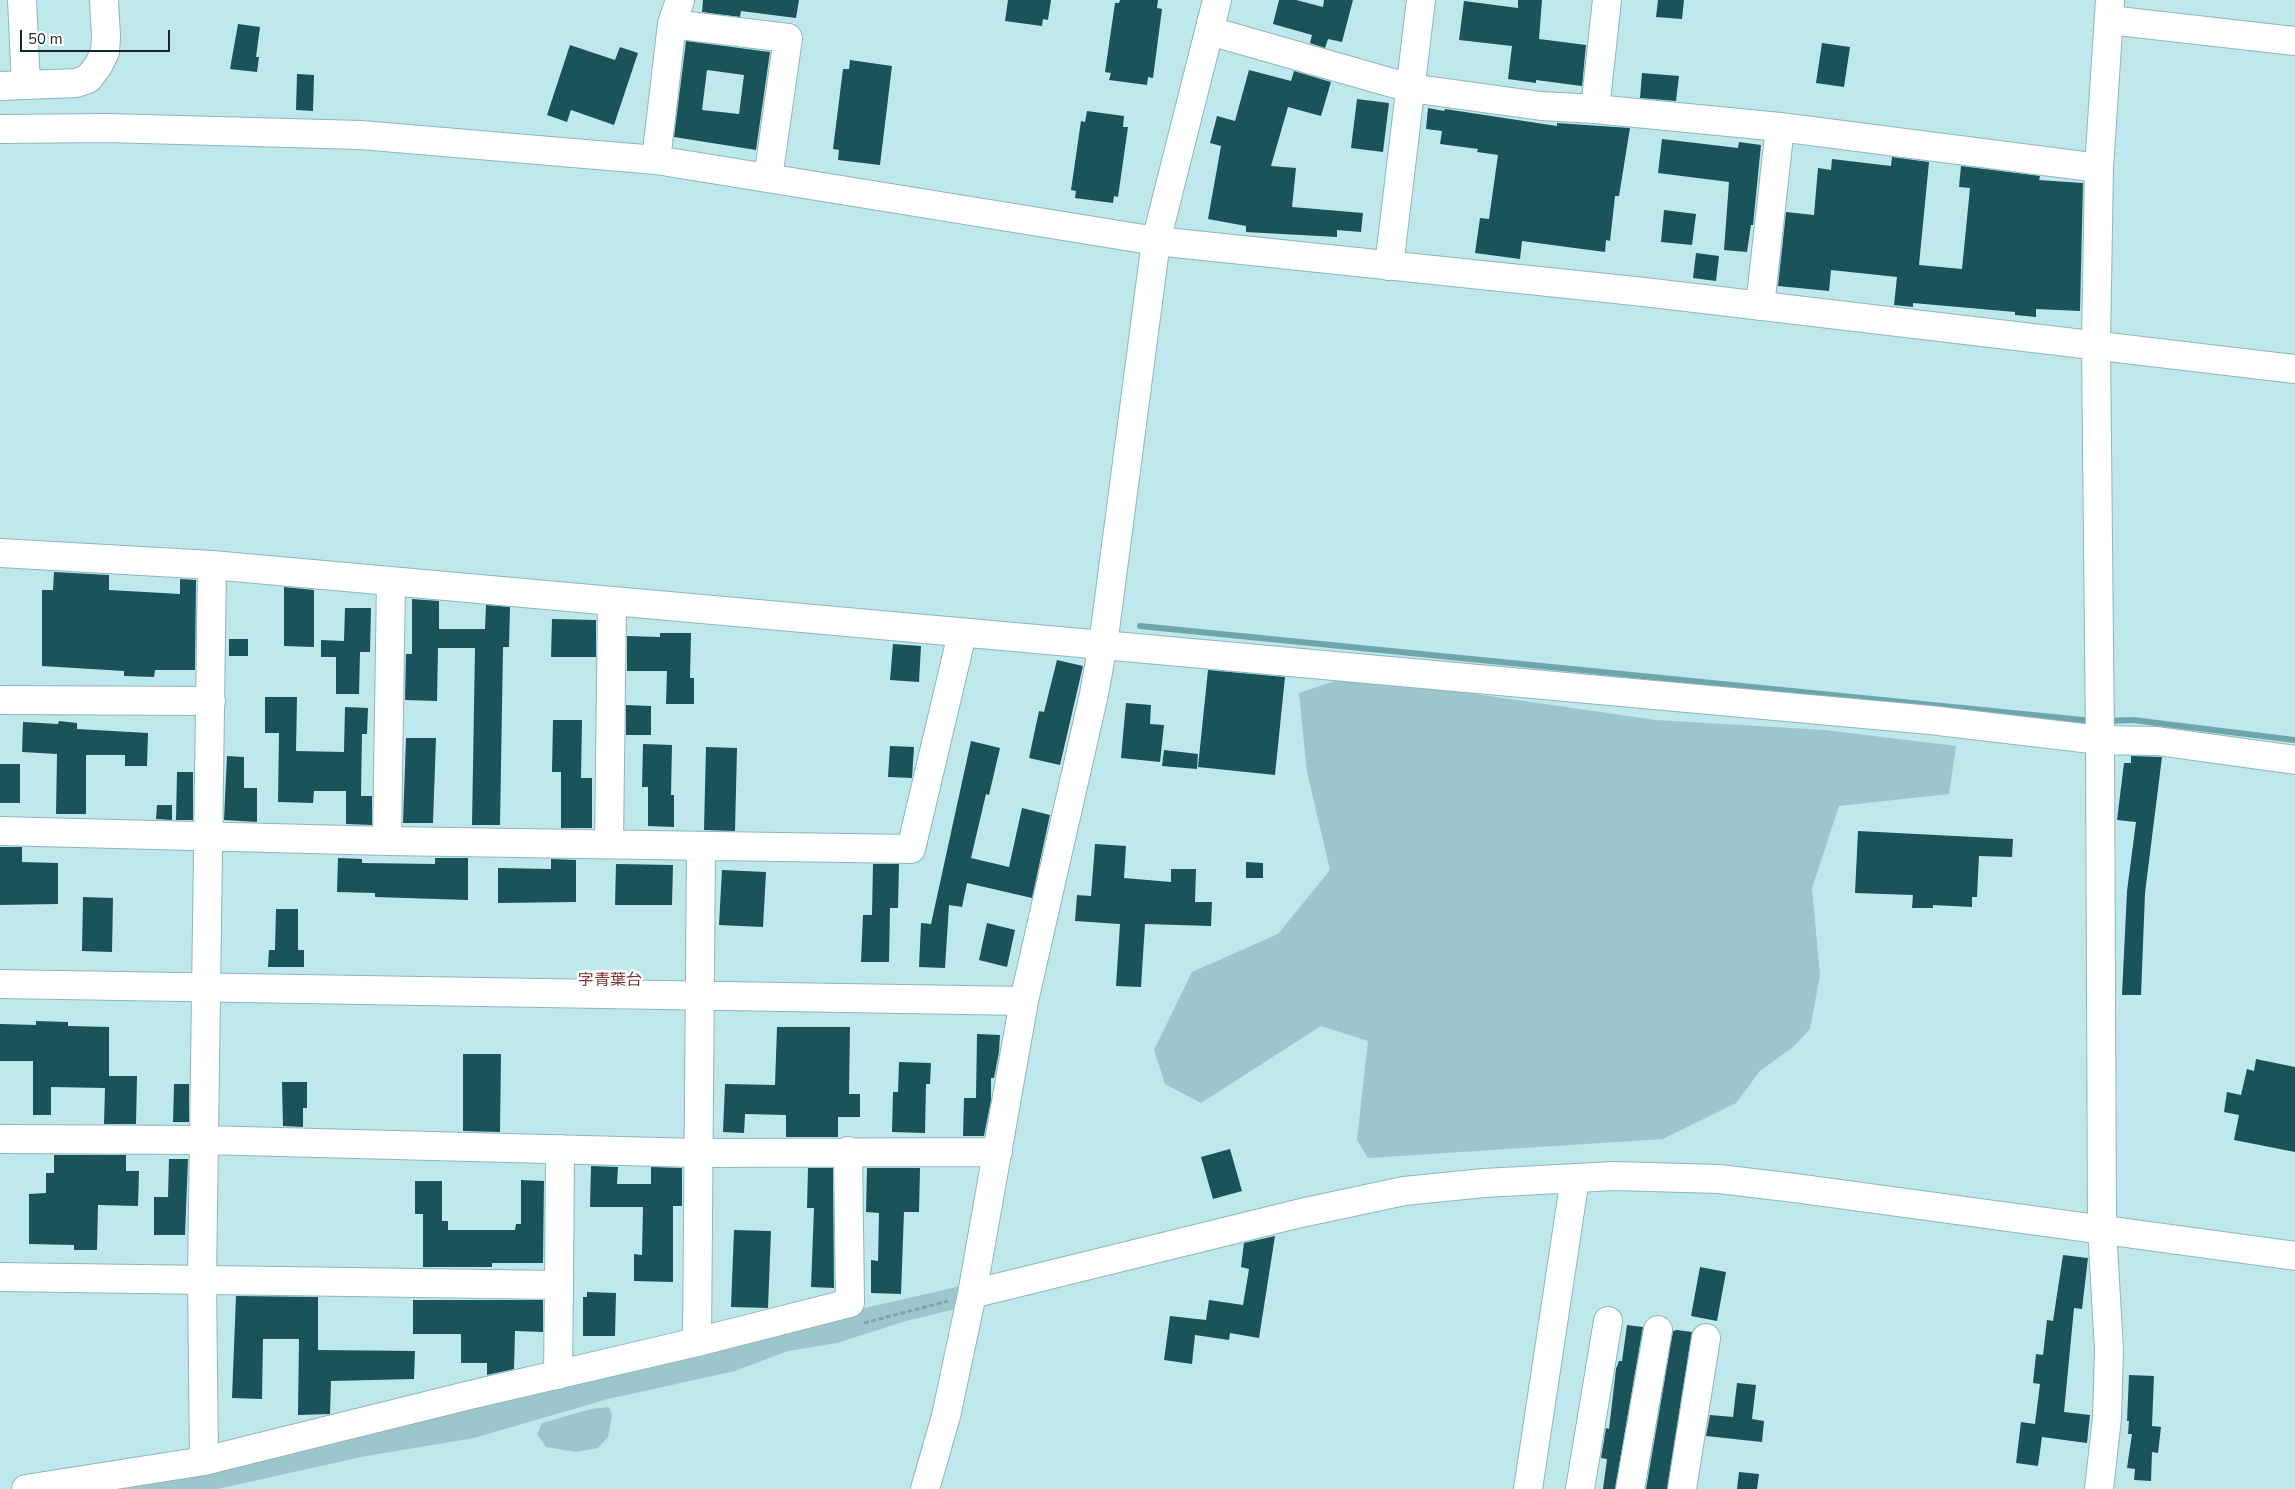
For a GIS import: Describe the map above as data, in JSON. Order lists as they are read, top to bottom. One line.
{"districts":["字青葉台"],"scale_bar":"50 m"}
